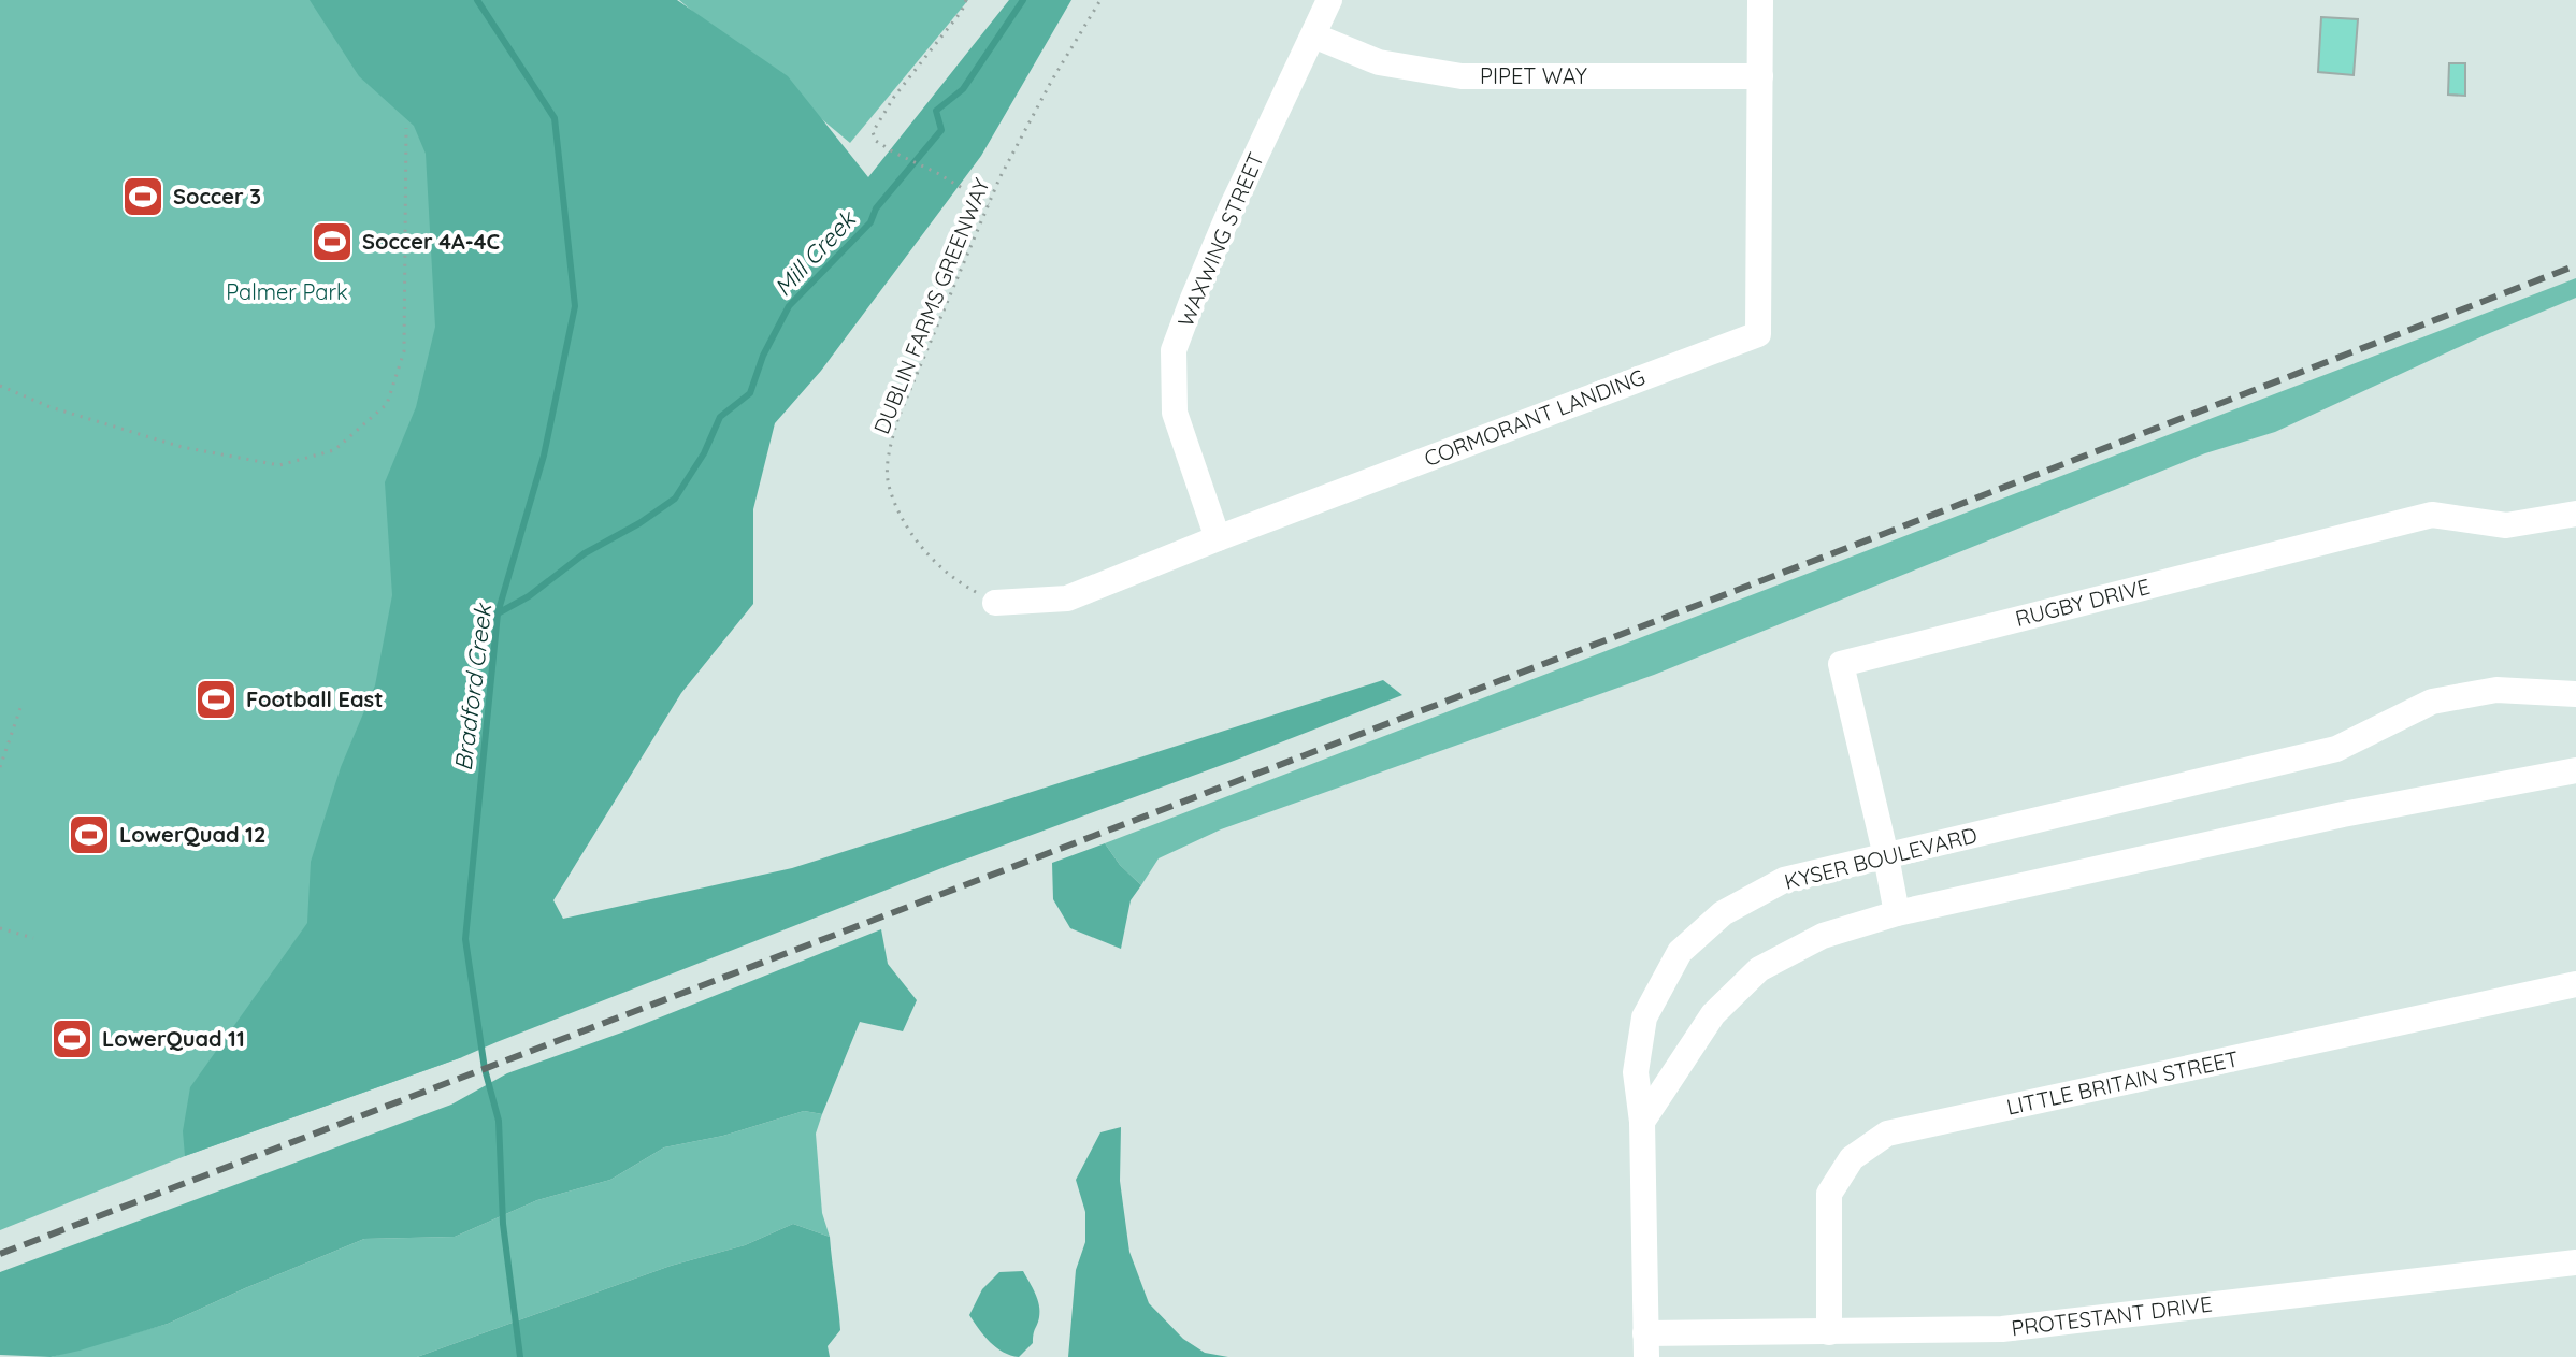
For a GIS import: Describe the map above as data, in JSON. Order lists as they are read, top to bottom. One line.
{"streets":{"street":["PIPET WAY","WAXWING STREET","CORMORANT LANDING","RUGBY DRIVE","KYSER BOULEVARD","LITTLE BRITAIN STREET","PROTESTANT DRIVE"],"path":["DUBLIN FARMS GREENWAY"]},"crossings":[["PIPET WAY","WAXWING STREET"],["PIPET WAY","CORMORANT LANDING"],["WAXWING STREET","CORMORANT LANDING"],["DUBLIN FARMS GREENWAY","CORMORANT LANDING"],["RUGBY DRIVE","KYSER BOULEVARD"],["KYSER BOULEVARD","PROTESTANT DRIVE"],["LITTLE BRITAIN STREET","PROTESTANT DRIVE"]],"water":["Mill Creek","Bradford Creek"],"parks":["Palmer Park"],"places":{"sports":["Soccer 3","Soccer 4A-4C","Football East","LowerQuad 12","LowerQuad 11"]}}
